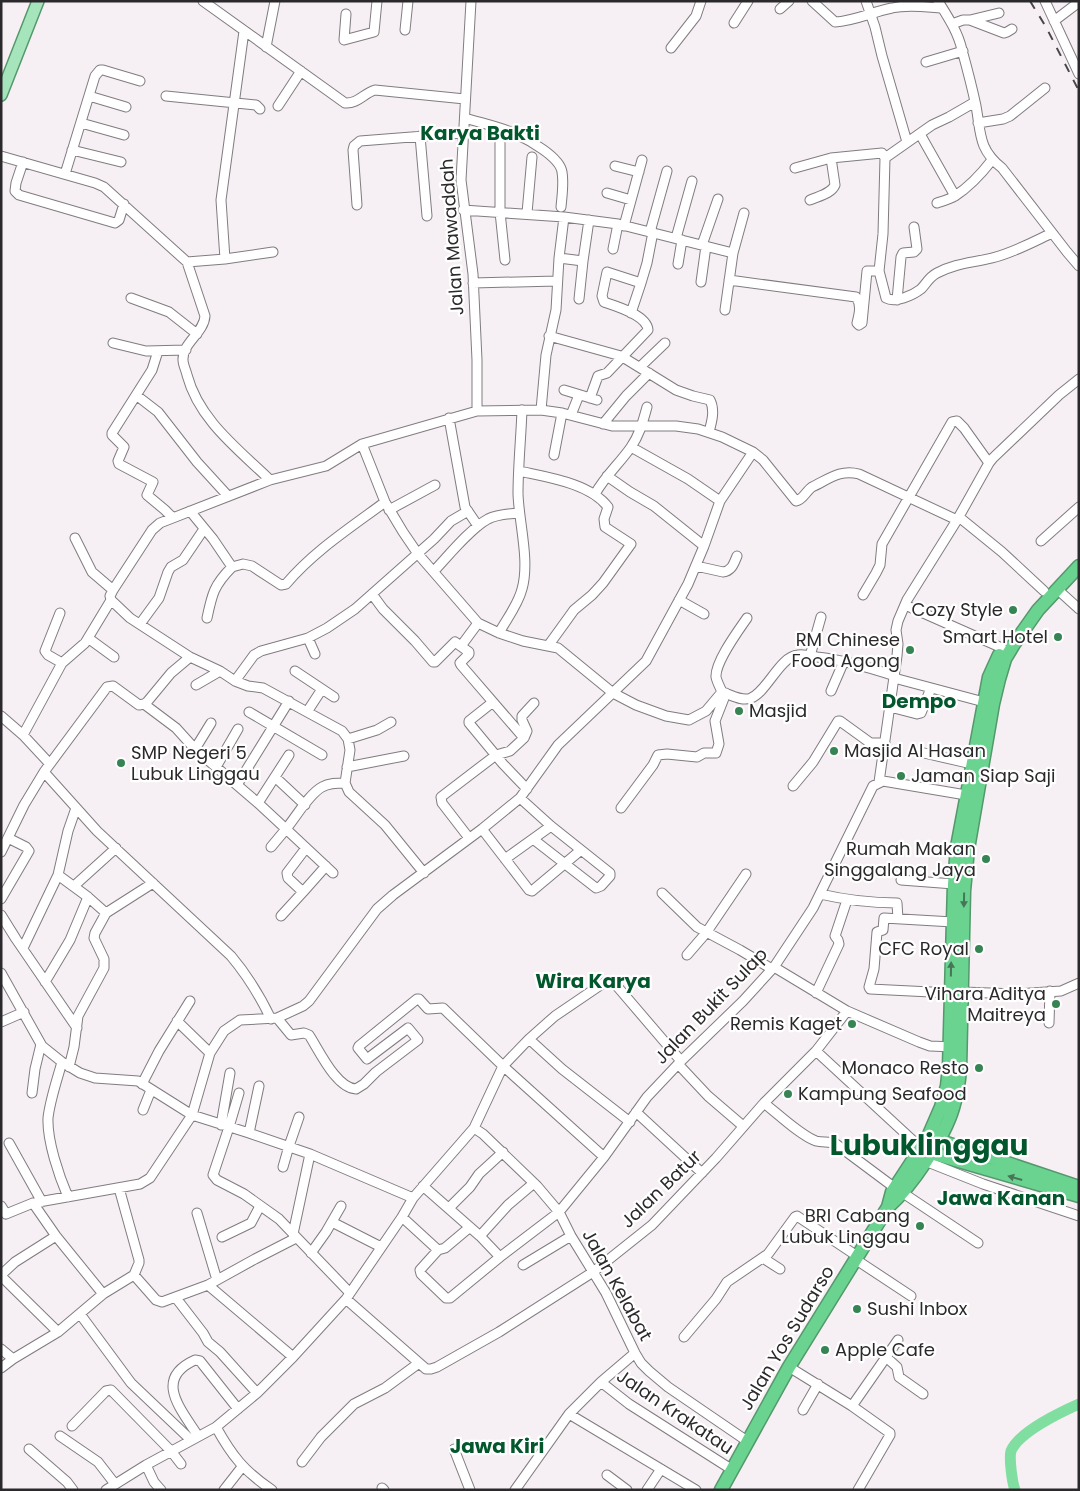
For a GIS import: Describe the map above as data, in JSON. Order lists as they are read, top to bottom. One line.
{"streets":{"highway":["Jalan Yos Sudarso"],"street":["Jalan Mawaddah","Jalan Bukit Sulap","Jalan Batur","Jalan Kelabat","Jalan Krakatau"]},"crossings":[["Jalan Bukit Sulap","Jalan Kelabat"],["Jalan Batur","Jalan Kelabat"],["Jalan Kelabat","Jalan Yos Sudarso"],["Jalan Yos Sudarso","Jalan Krakatau"]],"districts":["Karya Bakti","Dempo","Wira Karya","Lubuklinggau","Jawa Kanan","Jawa Kiri"],"places":["Cozy Style","Smart Hotel","RM Chinese Food Agong","Masjid","Masjid Al Hasan","SMP Negeri 5 Lubuk Linggau","Jaman Siap Saji","Rumah Makan Singgalang Jaya","CFC Royal","Vihara Aditya Maitreya","Remis Kaget","Monaco Resto","Kampung Seafood","BRI Cabang Lubuk Linggau","Sushi Inbox","Apple Cafe"]}
